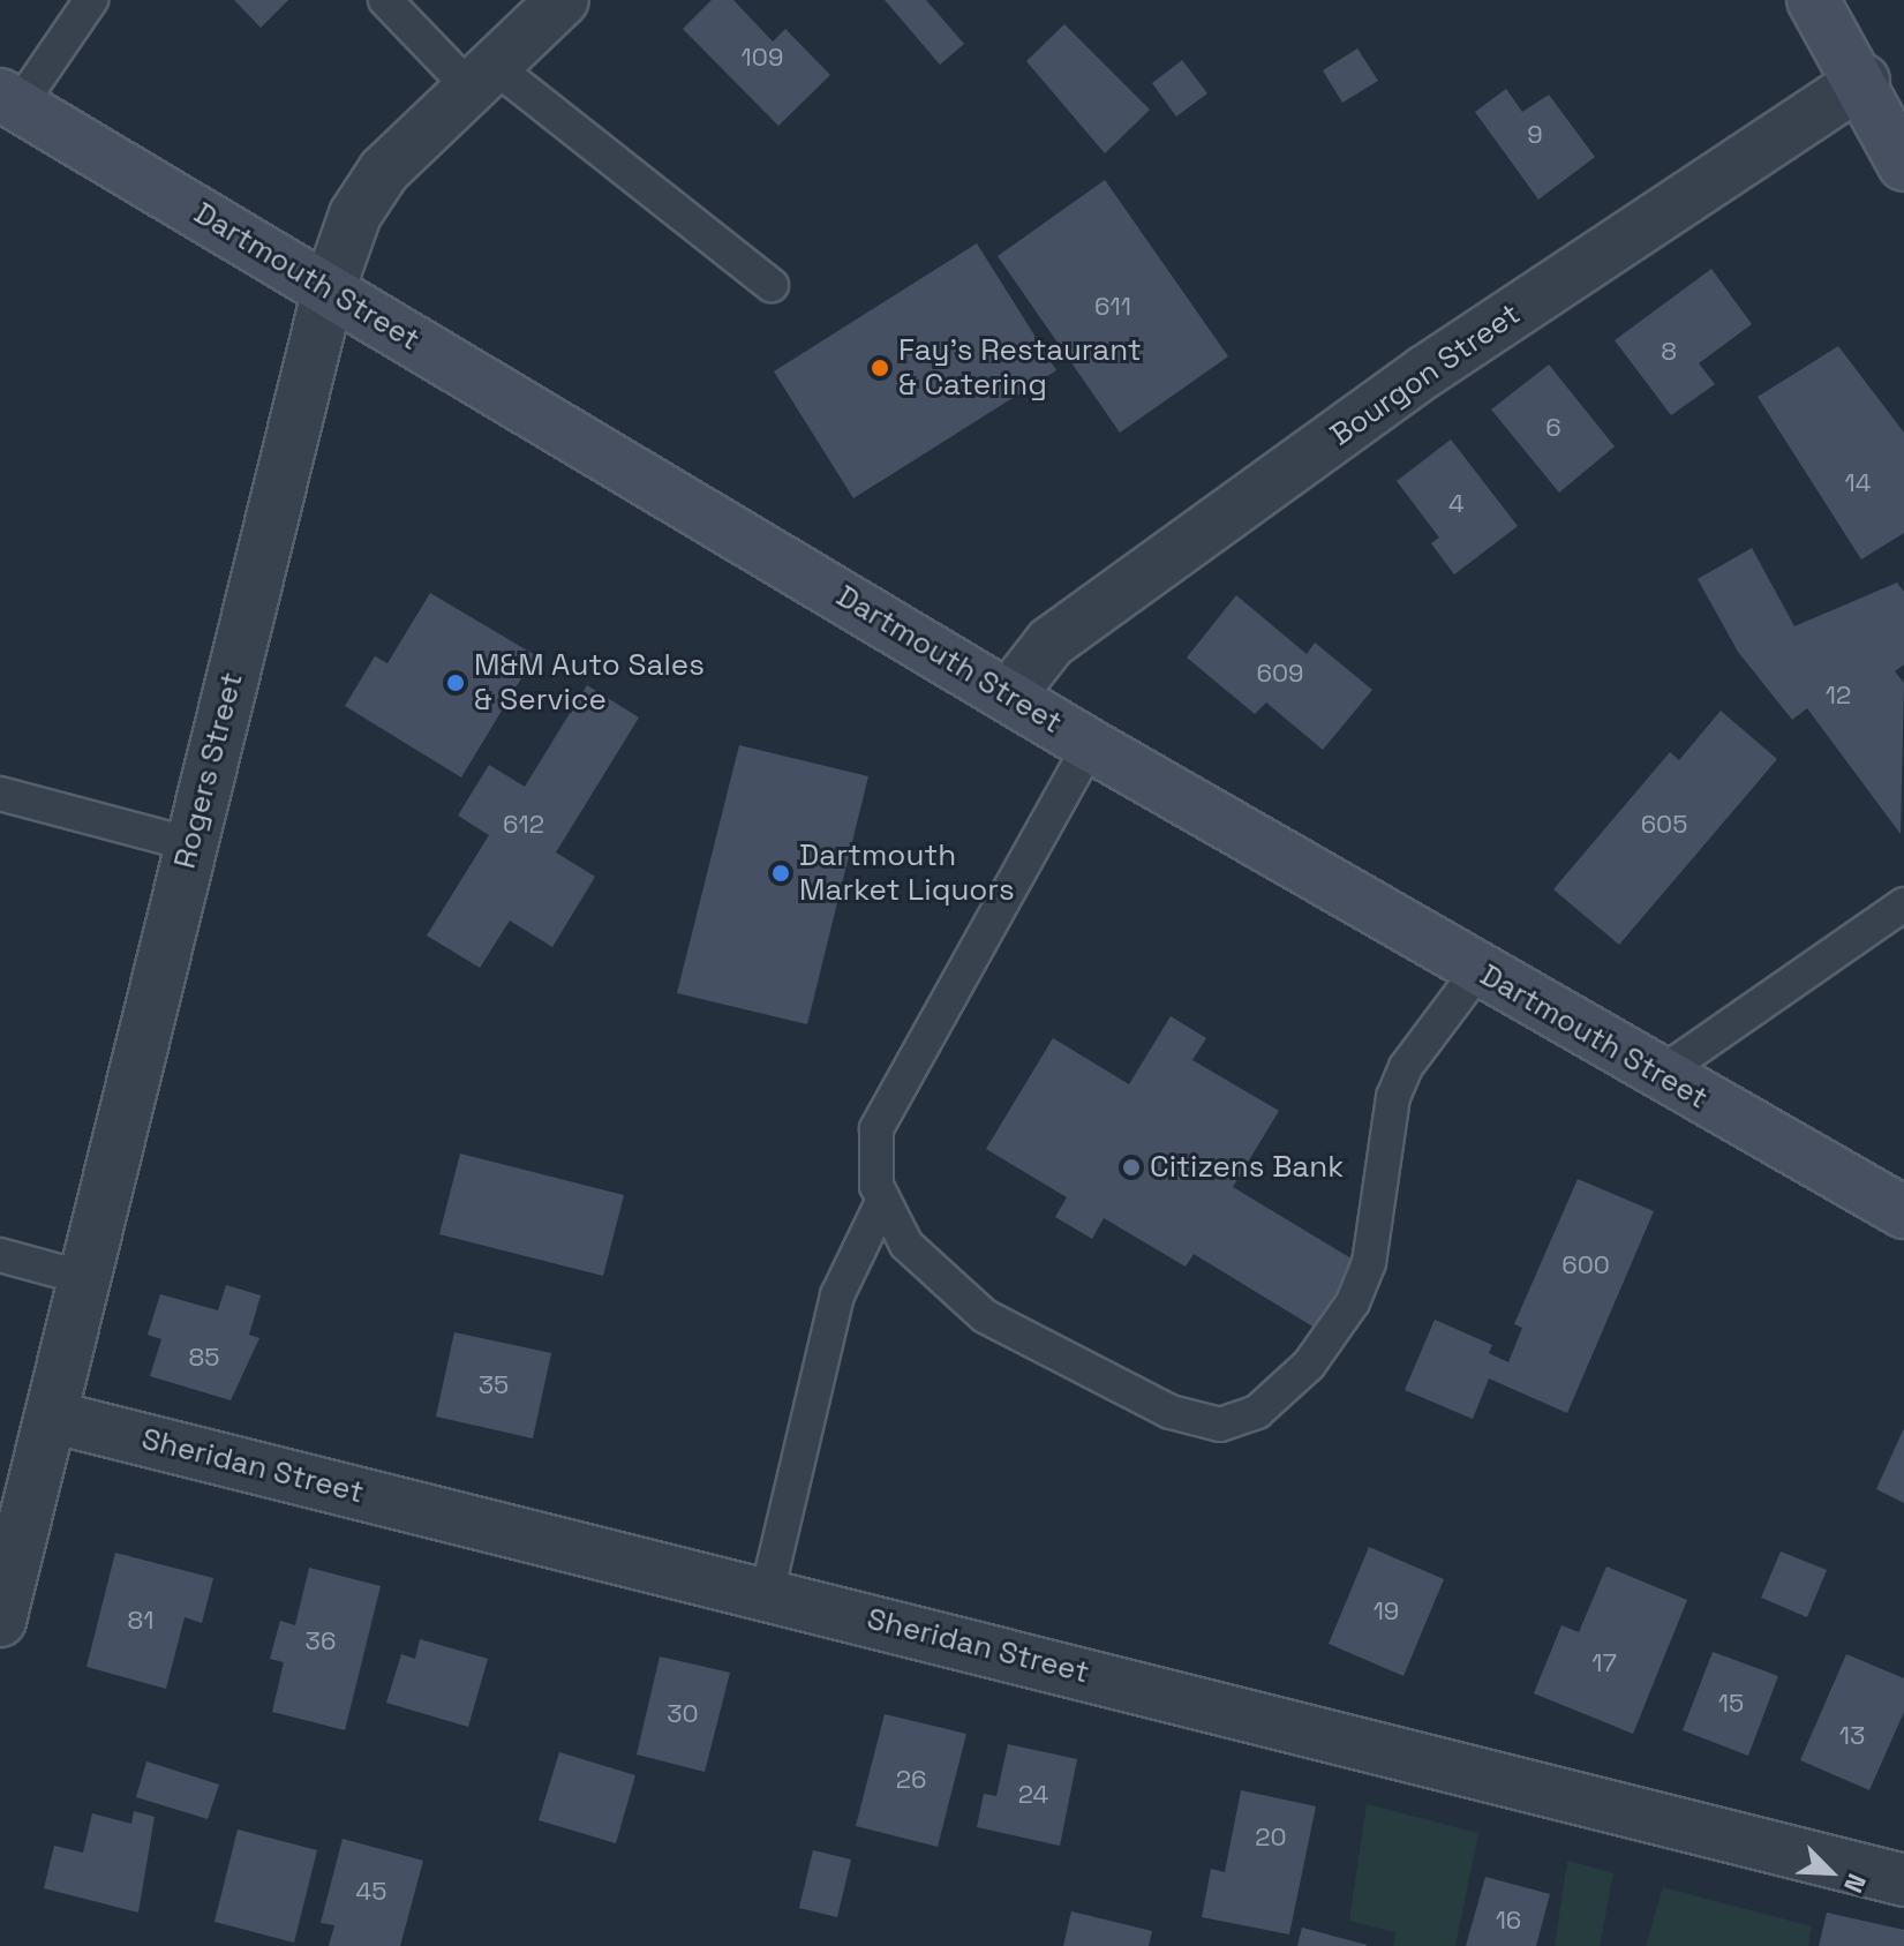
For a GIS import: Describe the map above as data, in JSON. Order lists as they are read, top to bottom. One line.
{"streets":{"main road":["Dartmouth Street"],"street":["Bourgon Street","Rogers Street","Sheridan Street"]},"crossings":[["Dartmouth Street","Bourgon Street"],["Dartmouth Street","Rogers Street"],["Rogers Street","Sheridan Street"]],"places":["Fay's Restaurant & Catering","M&M Auto Sales & Service","Dartmouth Market Liquors","Citizens Bank"],"house_numbers":["109","9","611","8","6","14","4","609","12","612","605","600","85","35","19","81","36","17","15","30","13","26","24","20","45","16"],"north":"bottom right"}
